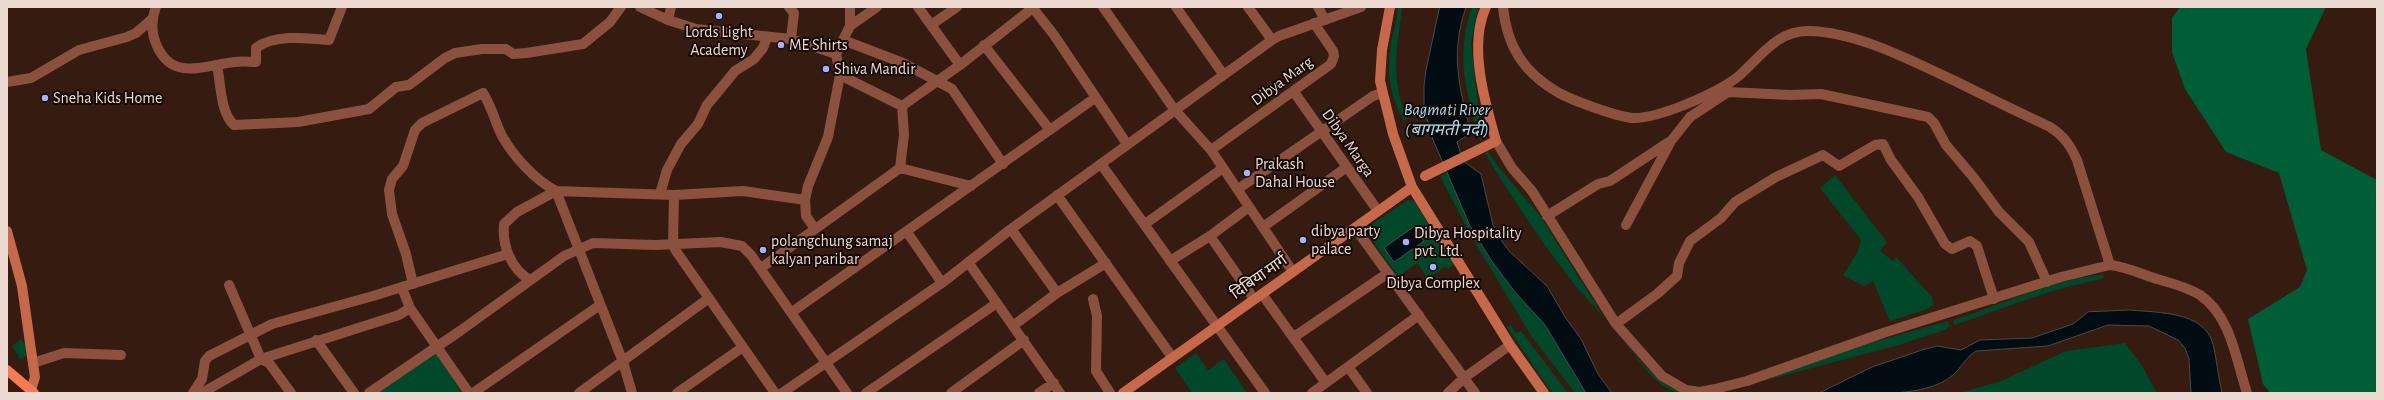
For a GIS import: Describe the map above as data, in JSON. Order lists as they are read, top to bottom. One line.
{"streets":{"main road":["दिबिया मार्ग"],"street":["Dibya Marg","Dibya Marga"]},"crossings":[["Dibya Marg","Dibya Marga"],["Dibya Marga","दिबिया मार्ग"]],"water":["Bagmati River (बागमती नदी)"],"places":["Lords Light Academy","ME Shirts","Shiva Mandir","Sneha Kids Home","Prakash Dahal House","dibya party palace","Dibya Hospitality pvt. Ltd.","polangchung samaj kalyan paribar","Dibya Complex"]}
